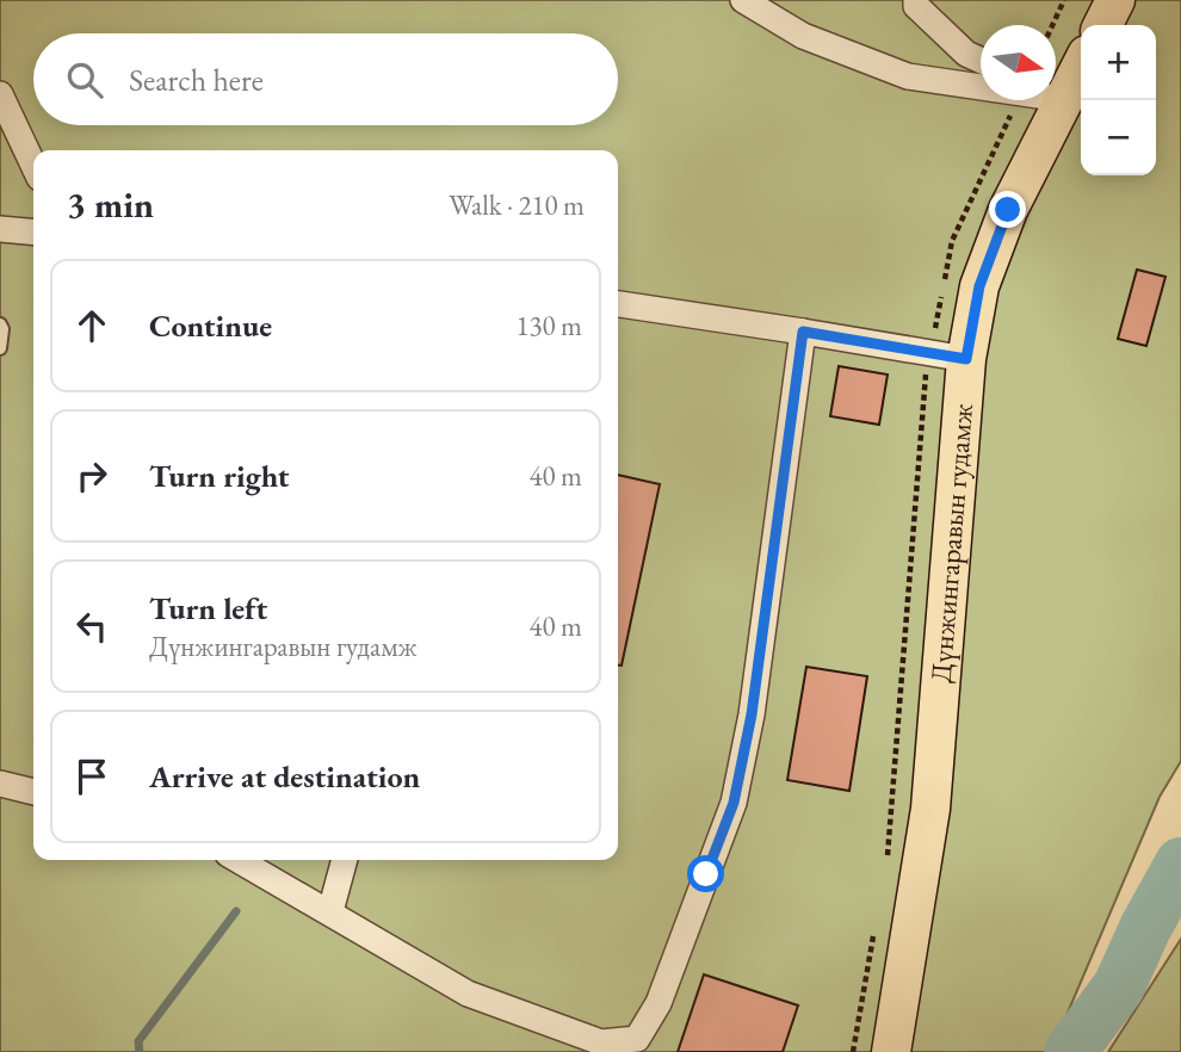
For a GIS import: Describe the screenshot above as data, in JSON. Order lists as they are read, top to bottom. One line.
{"streets":{"main road":["Дүнжингаравын гудамж"]},"north":"right","page":{"map_buttons":["+","−"],"search":"Search here","heading":["3 min","Walk · 210 m"],"list":[["Continue","130 m"],["Turn right","40 m"],["Turn left","Дүнжингаравын гудамж","40 m"],"Arrive at destination"]}}
